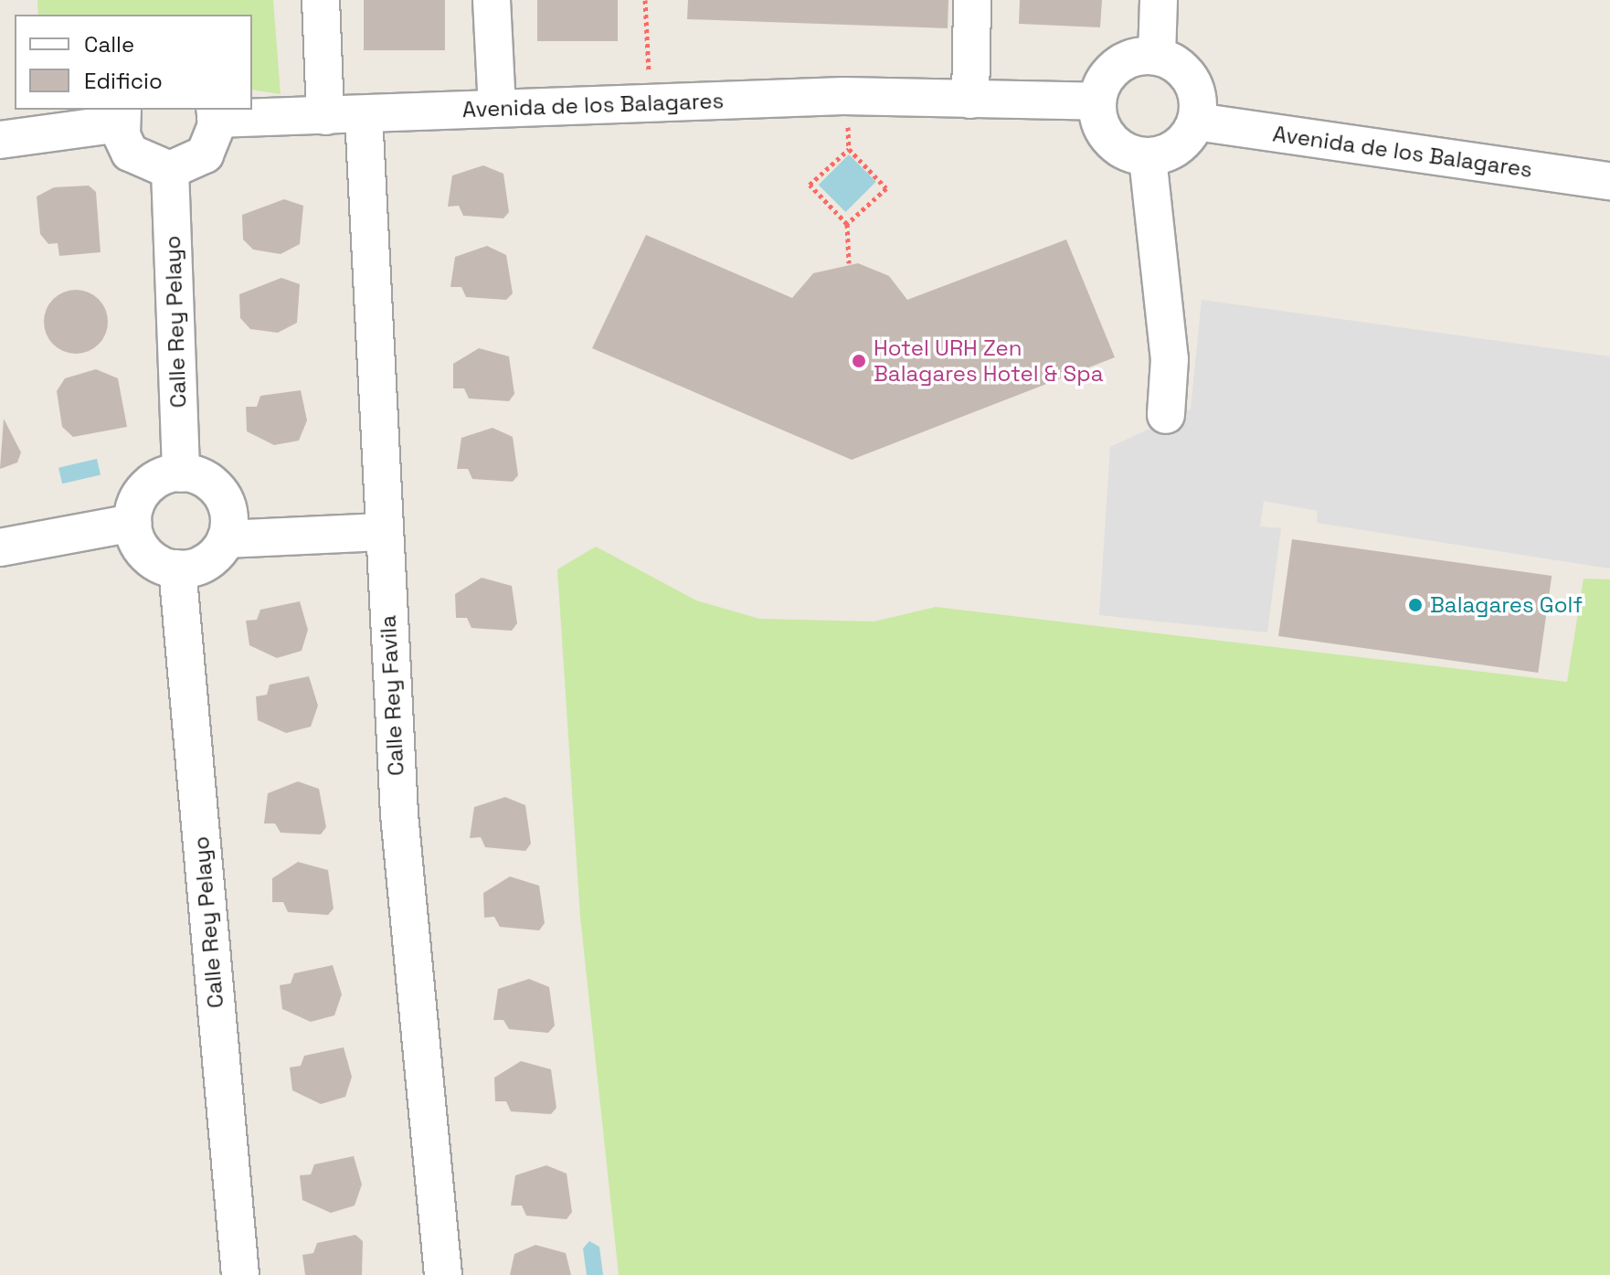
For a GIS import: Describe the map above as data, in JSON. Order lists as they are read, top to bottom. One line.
{"streets":{"street":["Avenida de los Balagares","Calle Rey Pelayo","Calle Rey Favila"]},"crossings":[["Avenida de los Balagares","Calle Rey Favila"]],"places":["Hotel URH Zen Balagares Hotel & Spa","Balagares Golf"],"legend":["Calle","Edificio"]}
